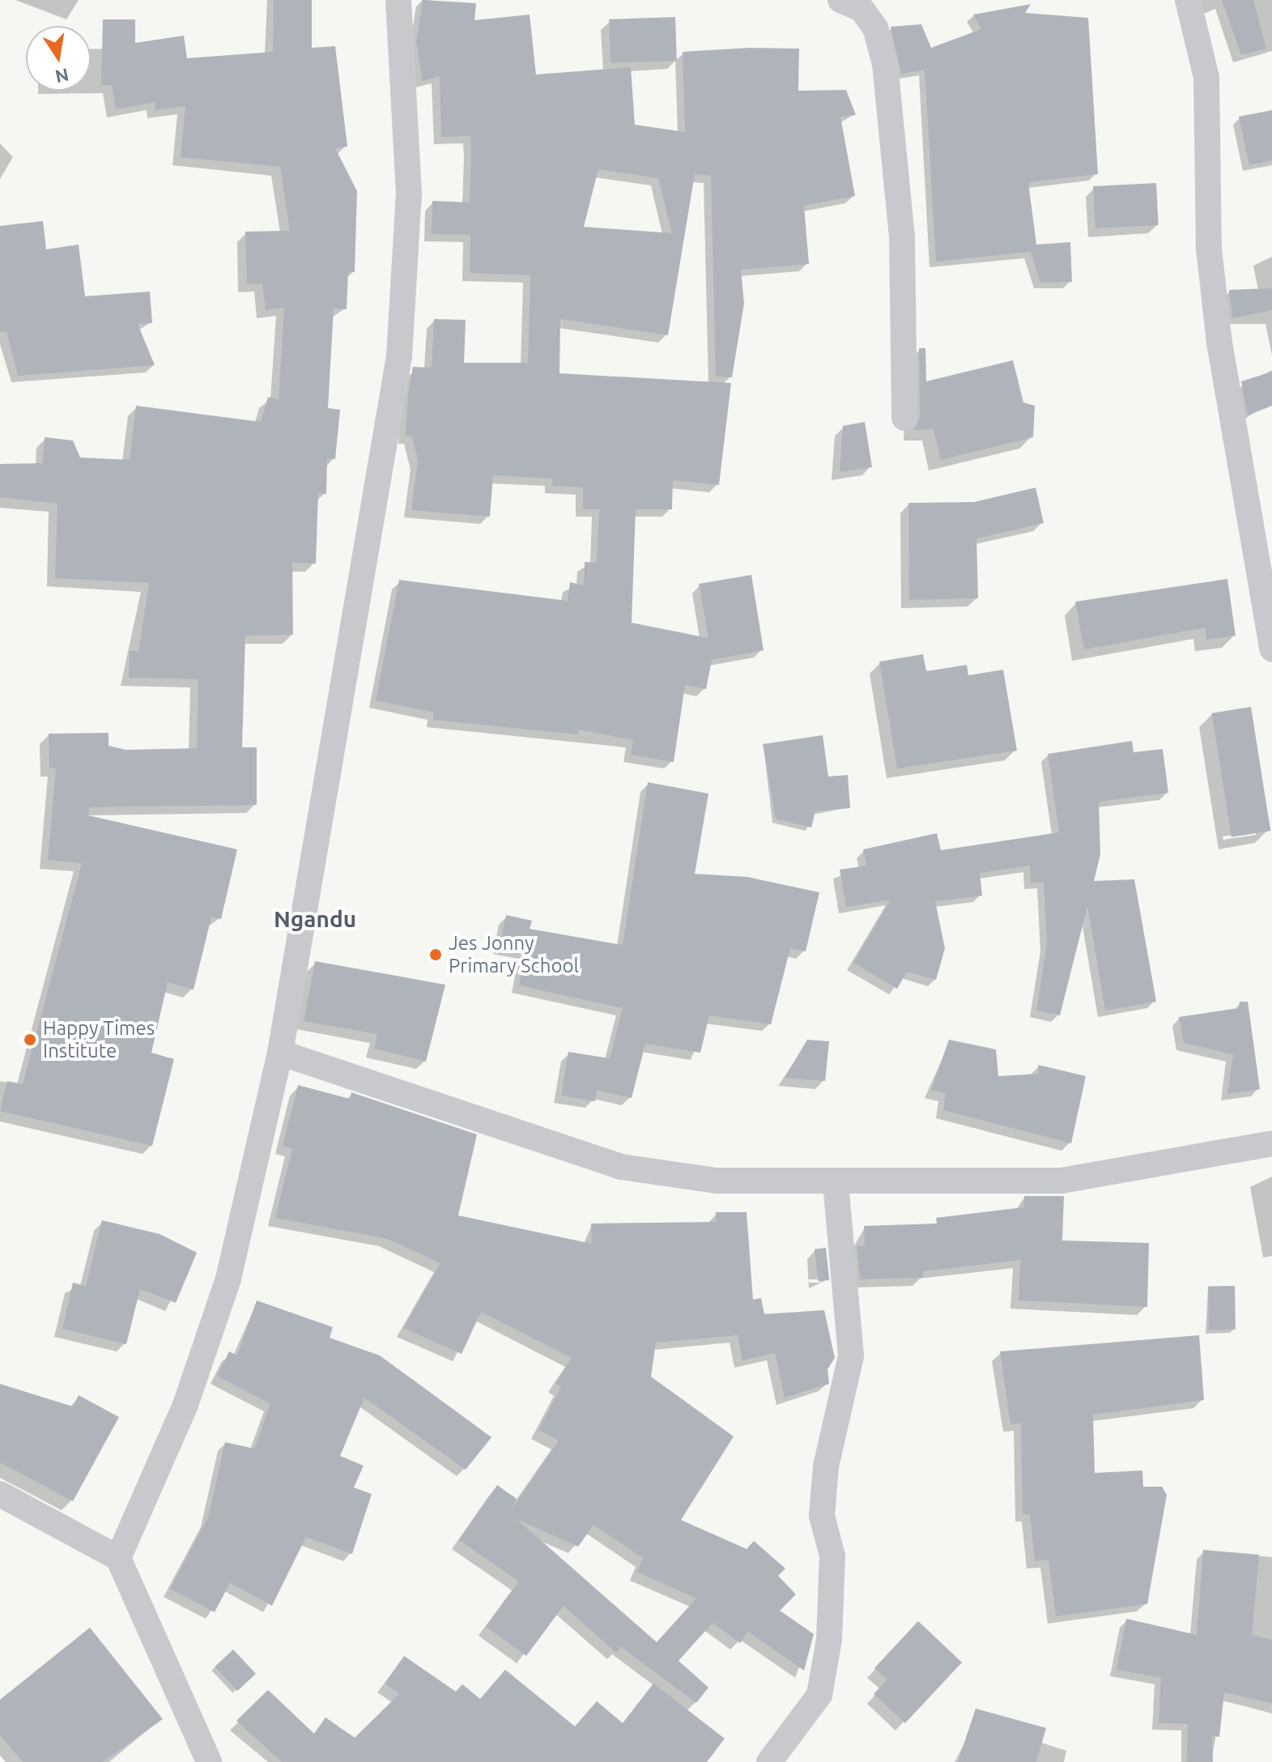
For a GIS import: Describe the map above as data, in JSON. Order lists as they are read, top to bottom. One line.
{"districts":["Ngandu"],"places":["Jes Jonny Primary School","Happy Times Institute"],"north":"bottom"}
